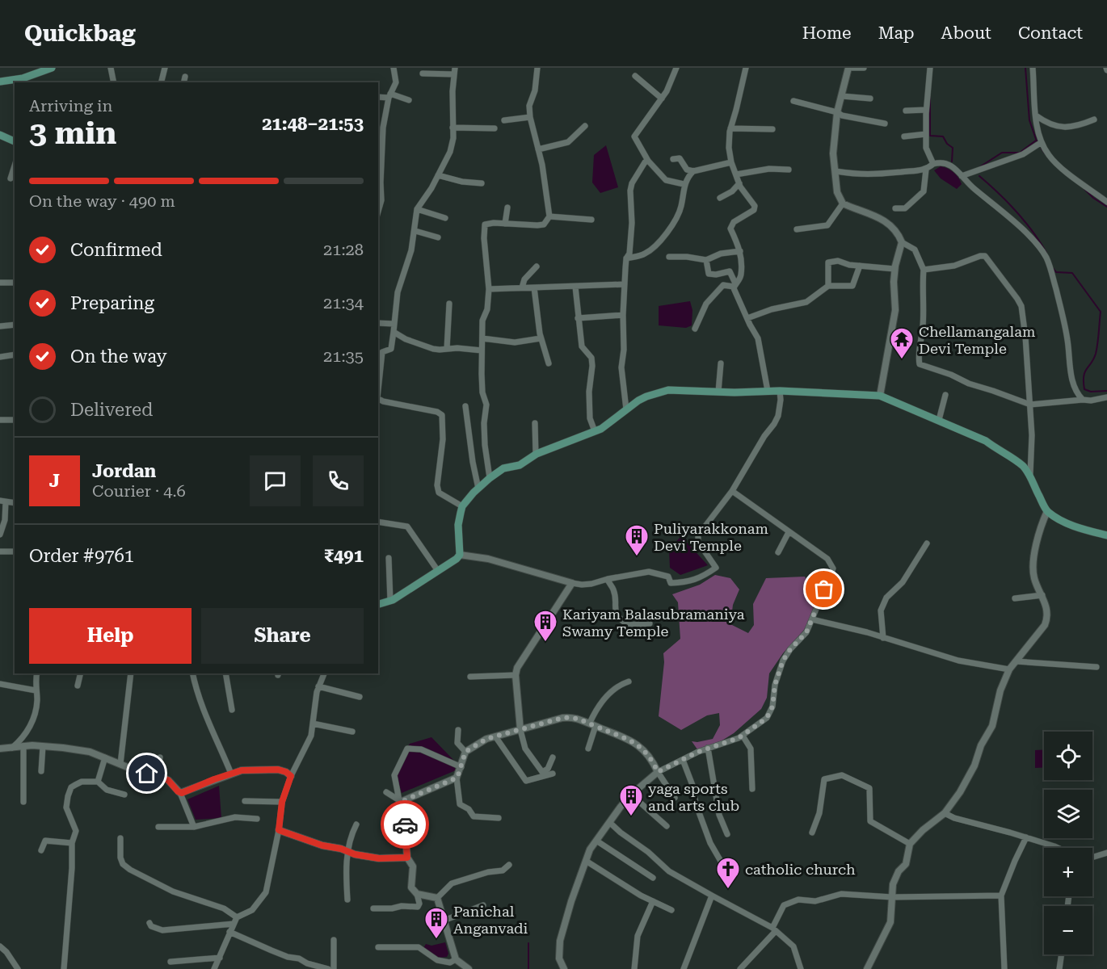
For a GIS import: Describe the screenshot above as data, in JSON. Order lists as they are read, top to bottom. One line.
{"places":{"temple":["Chellamangalam Devi Temple"],"building":["Puliyarakkonam Devi Temple","Kariyam Balasubramaniya Swamy Temple","yaga sports and arts club","Panichal Anganvadi"],"church":["catholic church"]},"page":{"header":"Quickbag","nav":["Home","Map","About","Contact"],"heading":["3 min","Arriving in","21:48–21:53"],"panel":["Jordan","Courier · 4.6","Order #9761","₹491"],"bar":"On the way · 490 m","list":[["Confirmed","21:28"],["Preparing","21:34"],["On the way","21:35"],"Delivered"],"round":"J","buttons":["Help","Share"],"map_buttons":["+","−"]}}
